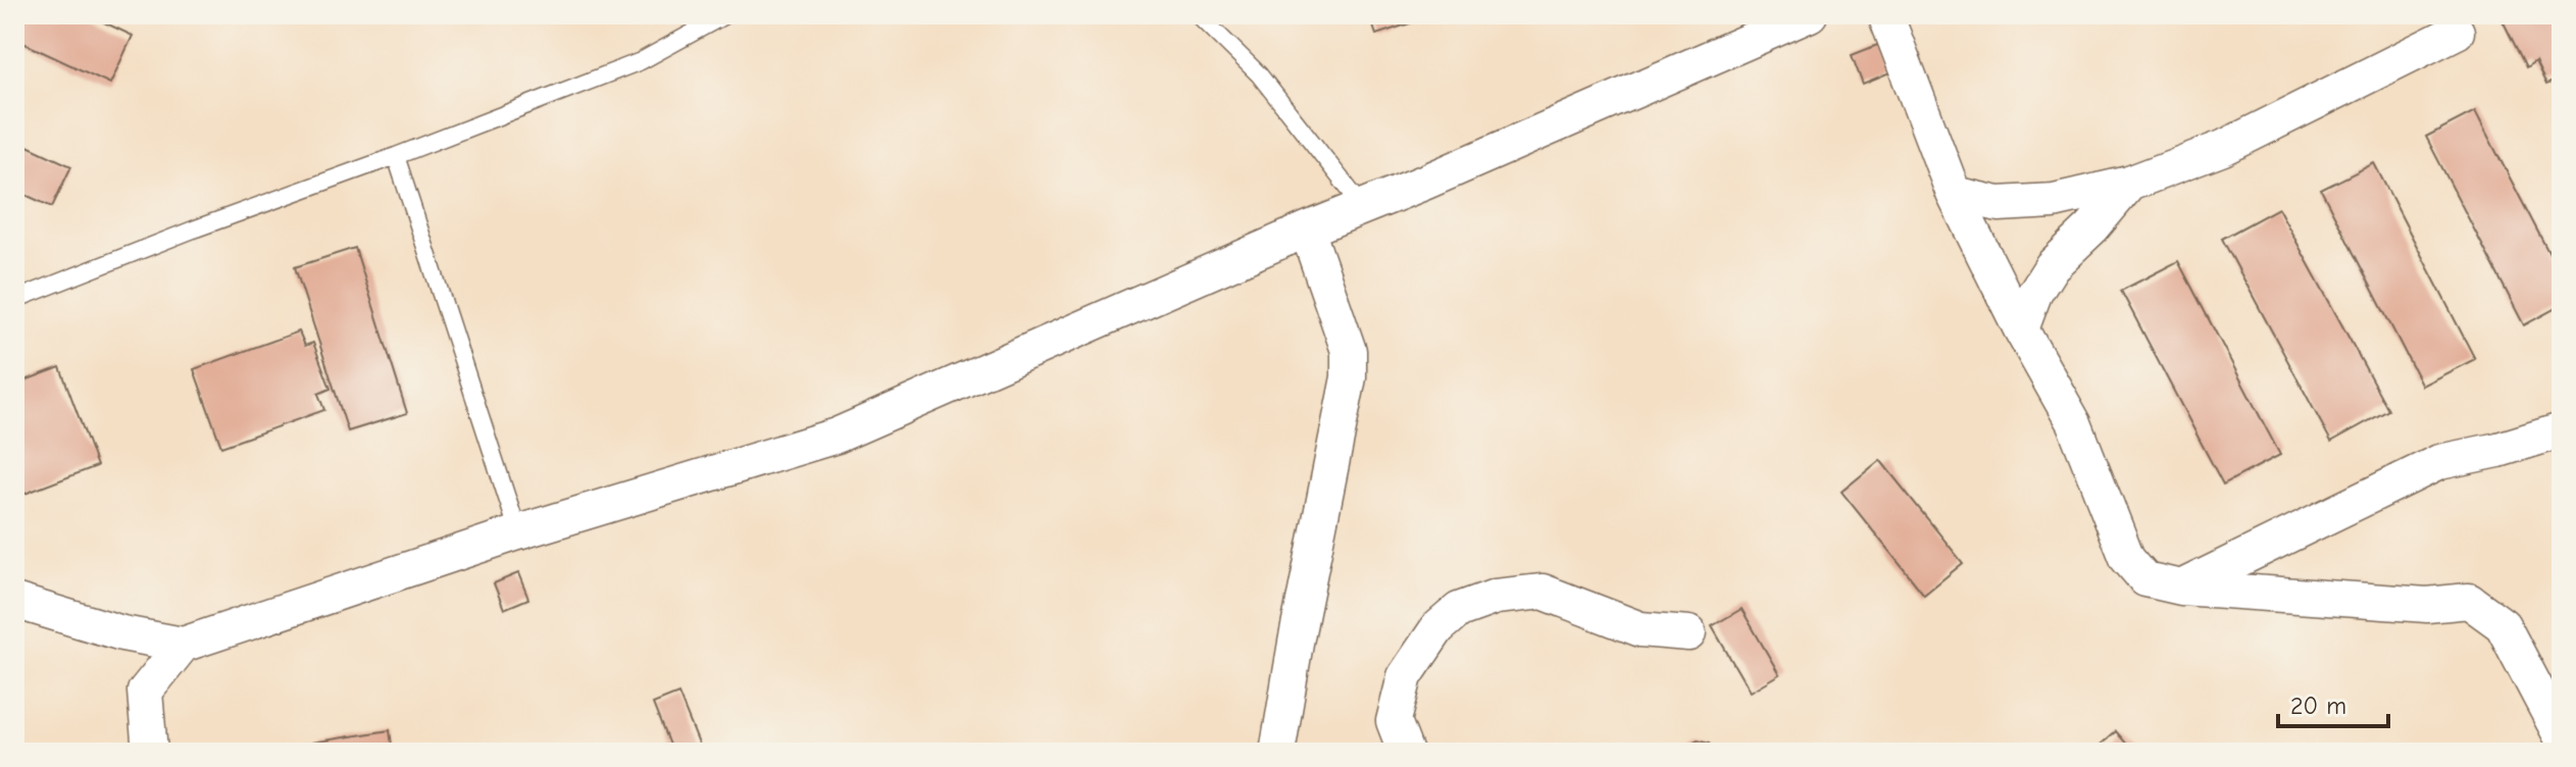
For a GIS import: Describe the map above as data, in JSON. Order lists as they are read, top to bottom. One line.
{"scale_bar":"20 m"}
